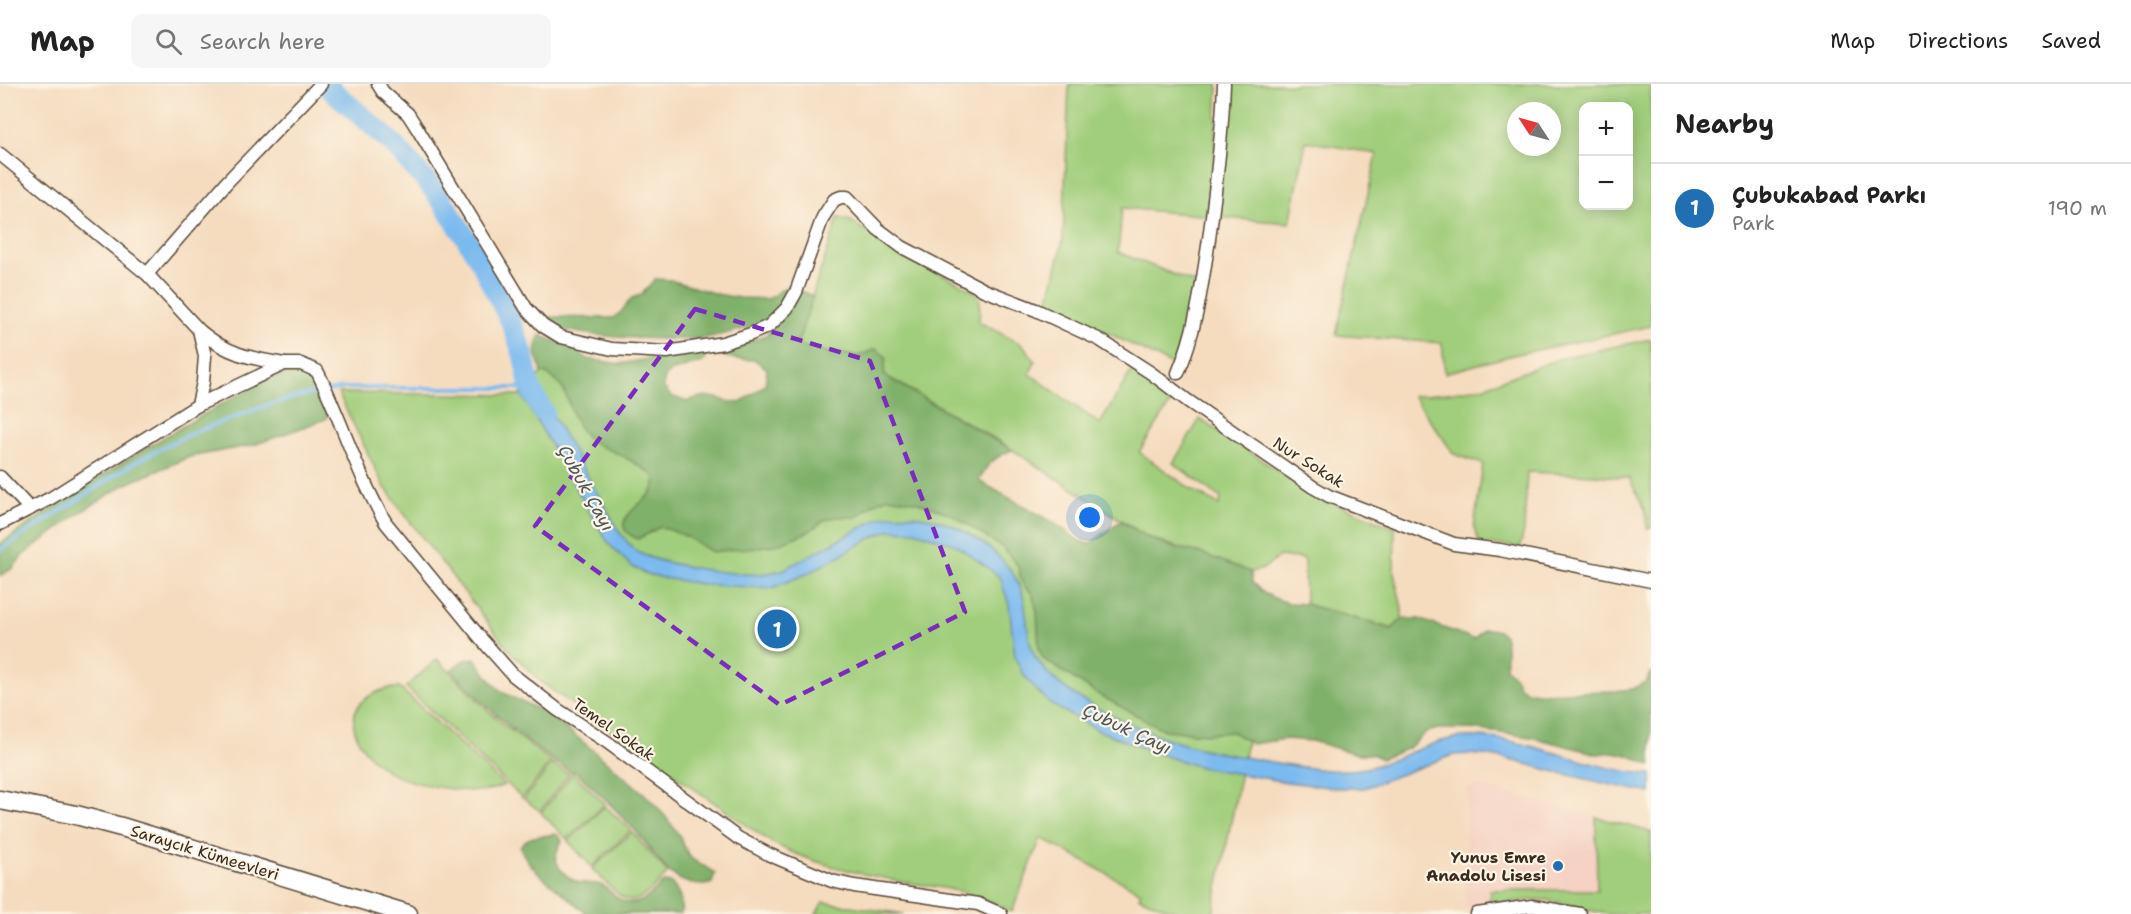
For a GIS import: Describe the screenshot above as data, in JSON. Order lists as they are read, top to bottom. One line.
{"streets":{"main road":["Saraycık Kümeevleri"],"street":["Nur Sokak","Temel Sokak"]},"water":["Çubuk Çayı"],"places":["Yunus Emre Anadolu Lisesi"],"north":"top left","page":{"header":"Map","search":"Search here","nav":["Map","Directions","Saved"],"heading":"Nearby","map_buttons":["+","−"],"list":[{"mark":"1","name":"Çubukabad Parkı","note":"Park","value":"190 m"}],"pins":"1"}}
